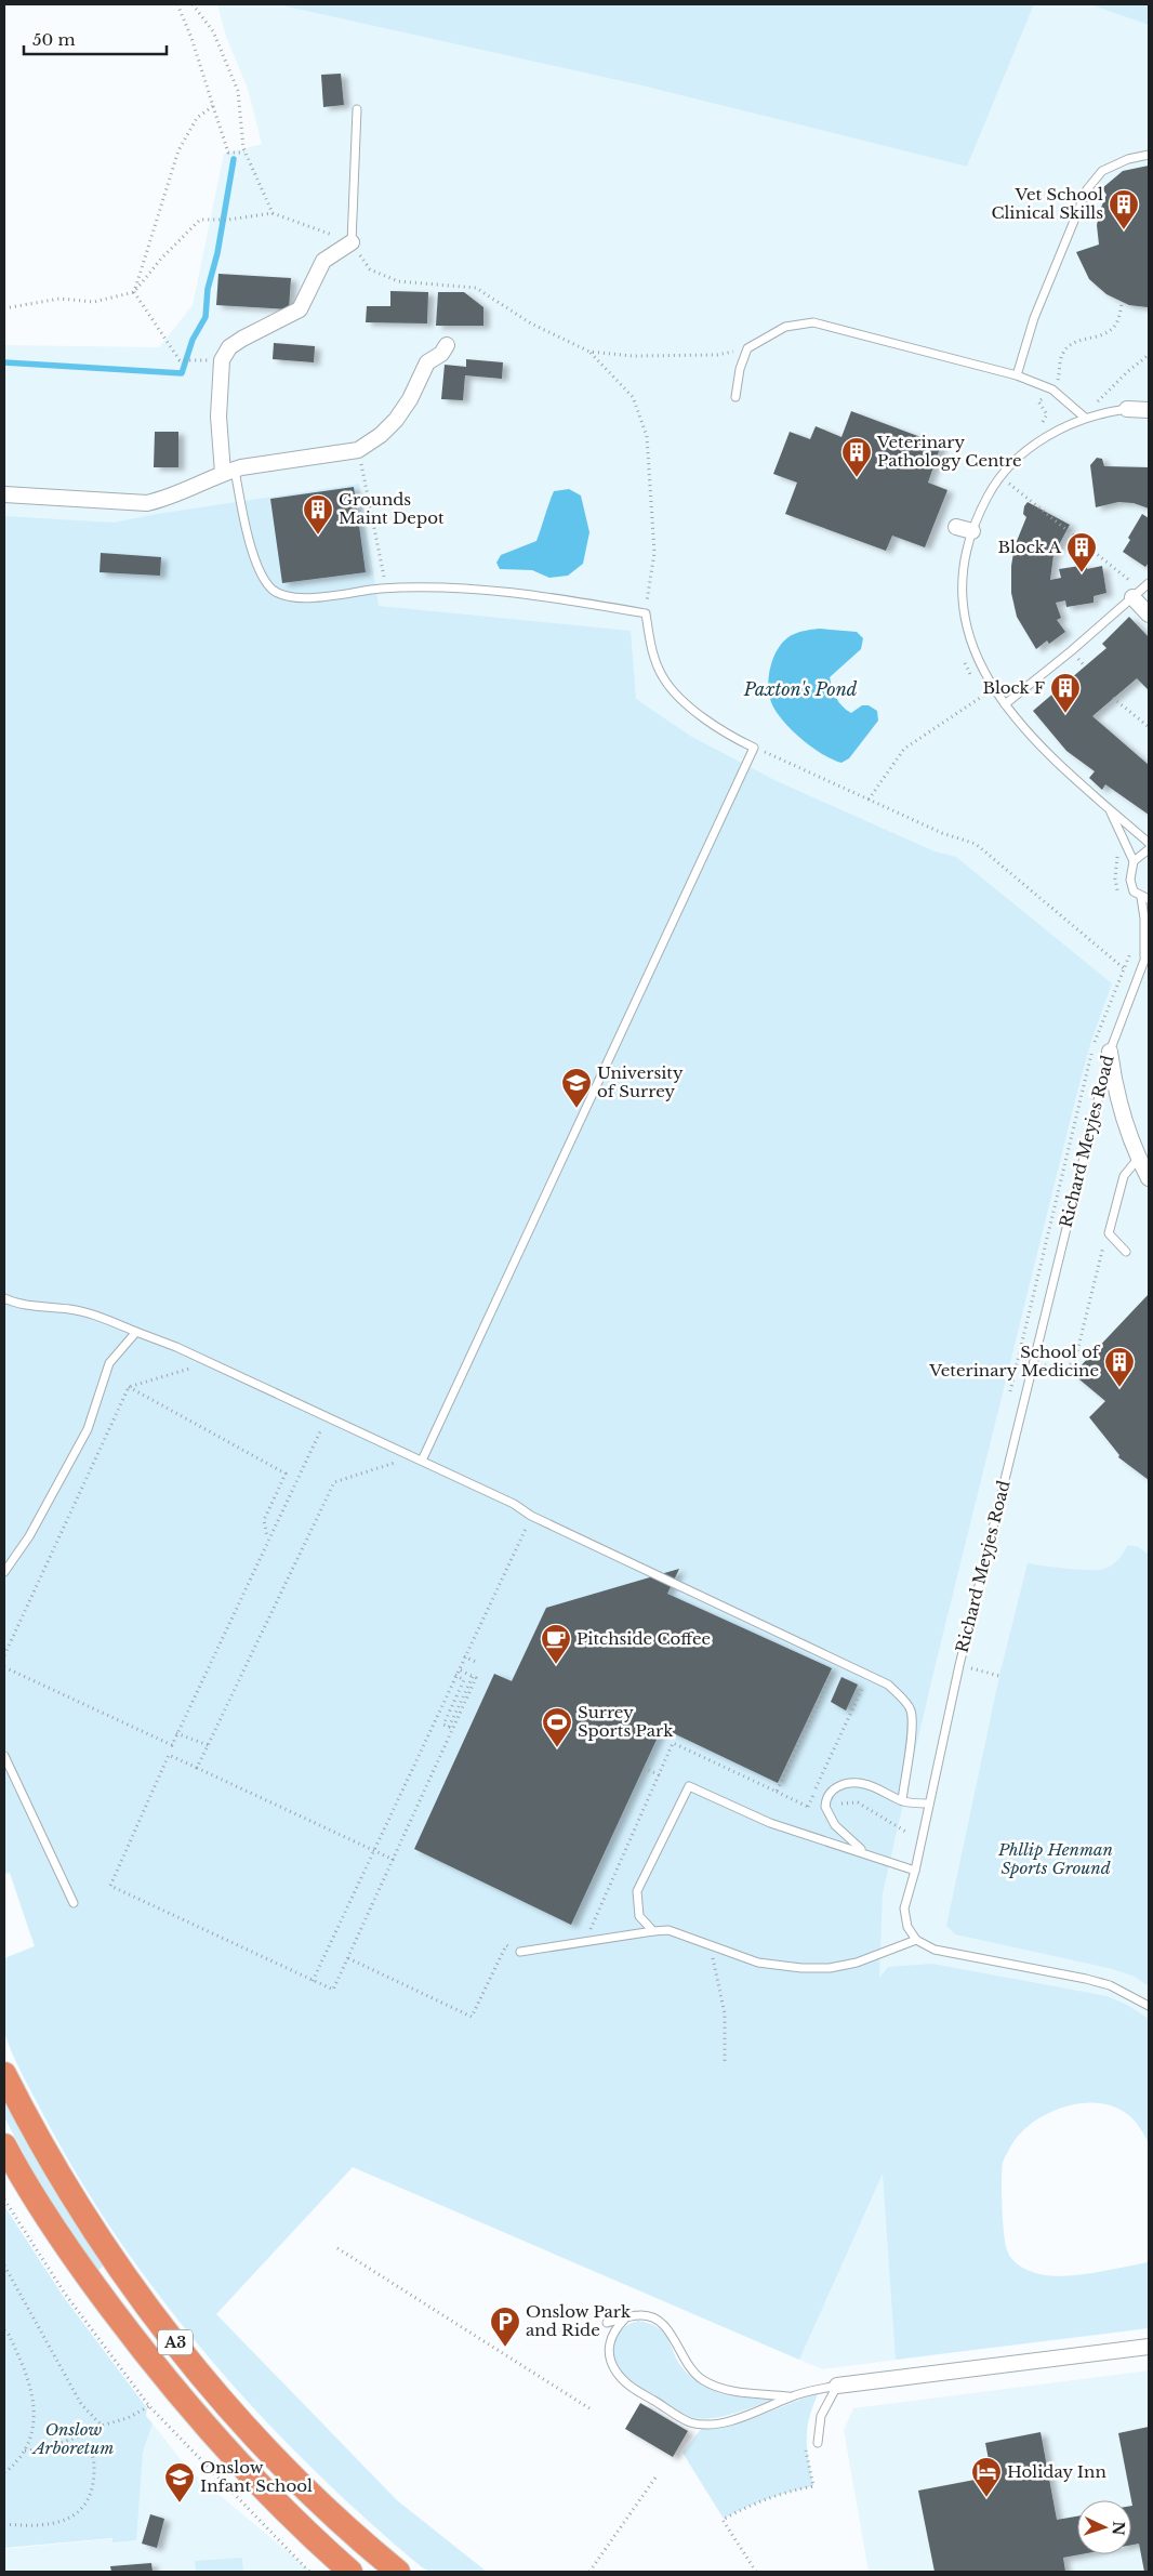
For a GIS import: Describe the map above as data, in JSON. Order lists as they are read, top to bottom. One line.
{"streets":{"highway":["A3"],"lane":["Richard Meyjes Road"]},"water":["Paxton's Pond"],"parks":["Phllip Henman Sports Ground","Onslow Arboretum"],"places":{"building":["Vet School Clinical Skills","Veterinary Pathology Centre","Grounds Maint Depot","Block A","Block F","School of Veterinary Medicine"],"school or university":["University of Surrey","Onslow Infant School"],"cafe":["Pitchside Coffee"],"sports":["Surrey Sports Park"],"parking":["Onslow Park and Ride"],"hotel":["Holiday Inn"]},"scale_bar":"50 m","north":"right"}
